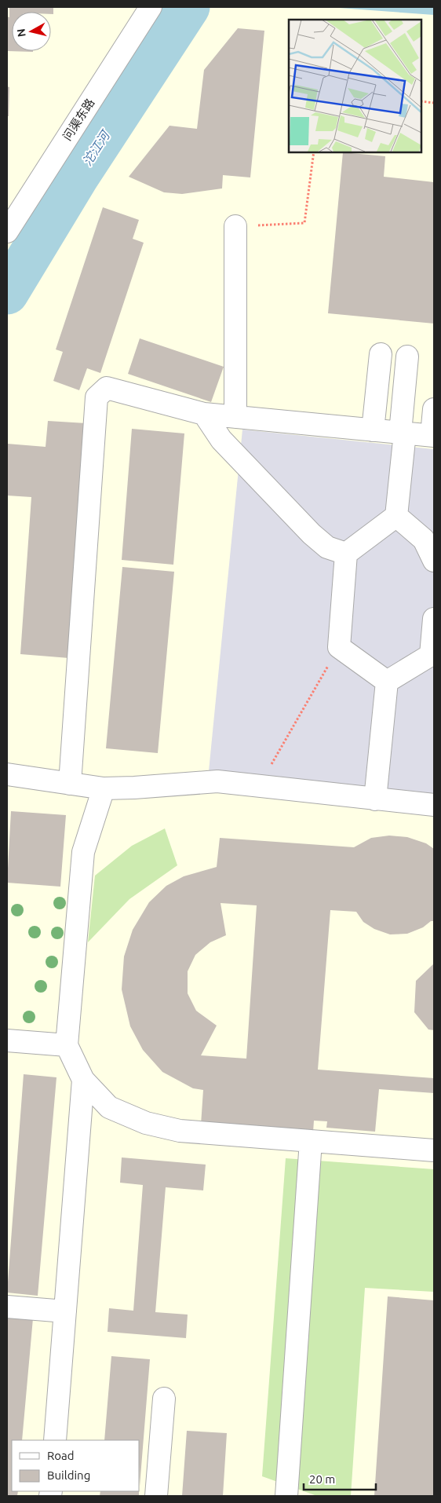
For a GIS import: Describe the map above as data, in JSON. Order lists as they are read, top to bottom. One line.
{"streets":{"street":["问渠东路"]},"water":["沱江河"],"legend":["Road","Building"],"scale_bar":"20 m","north":"left"}
